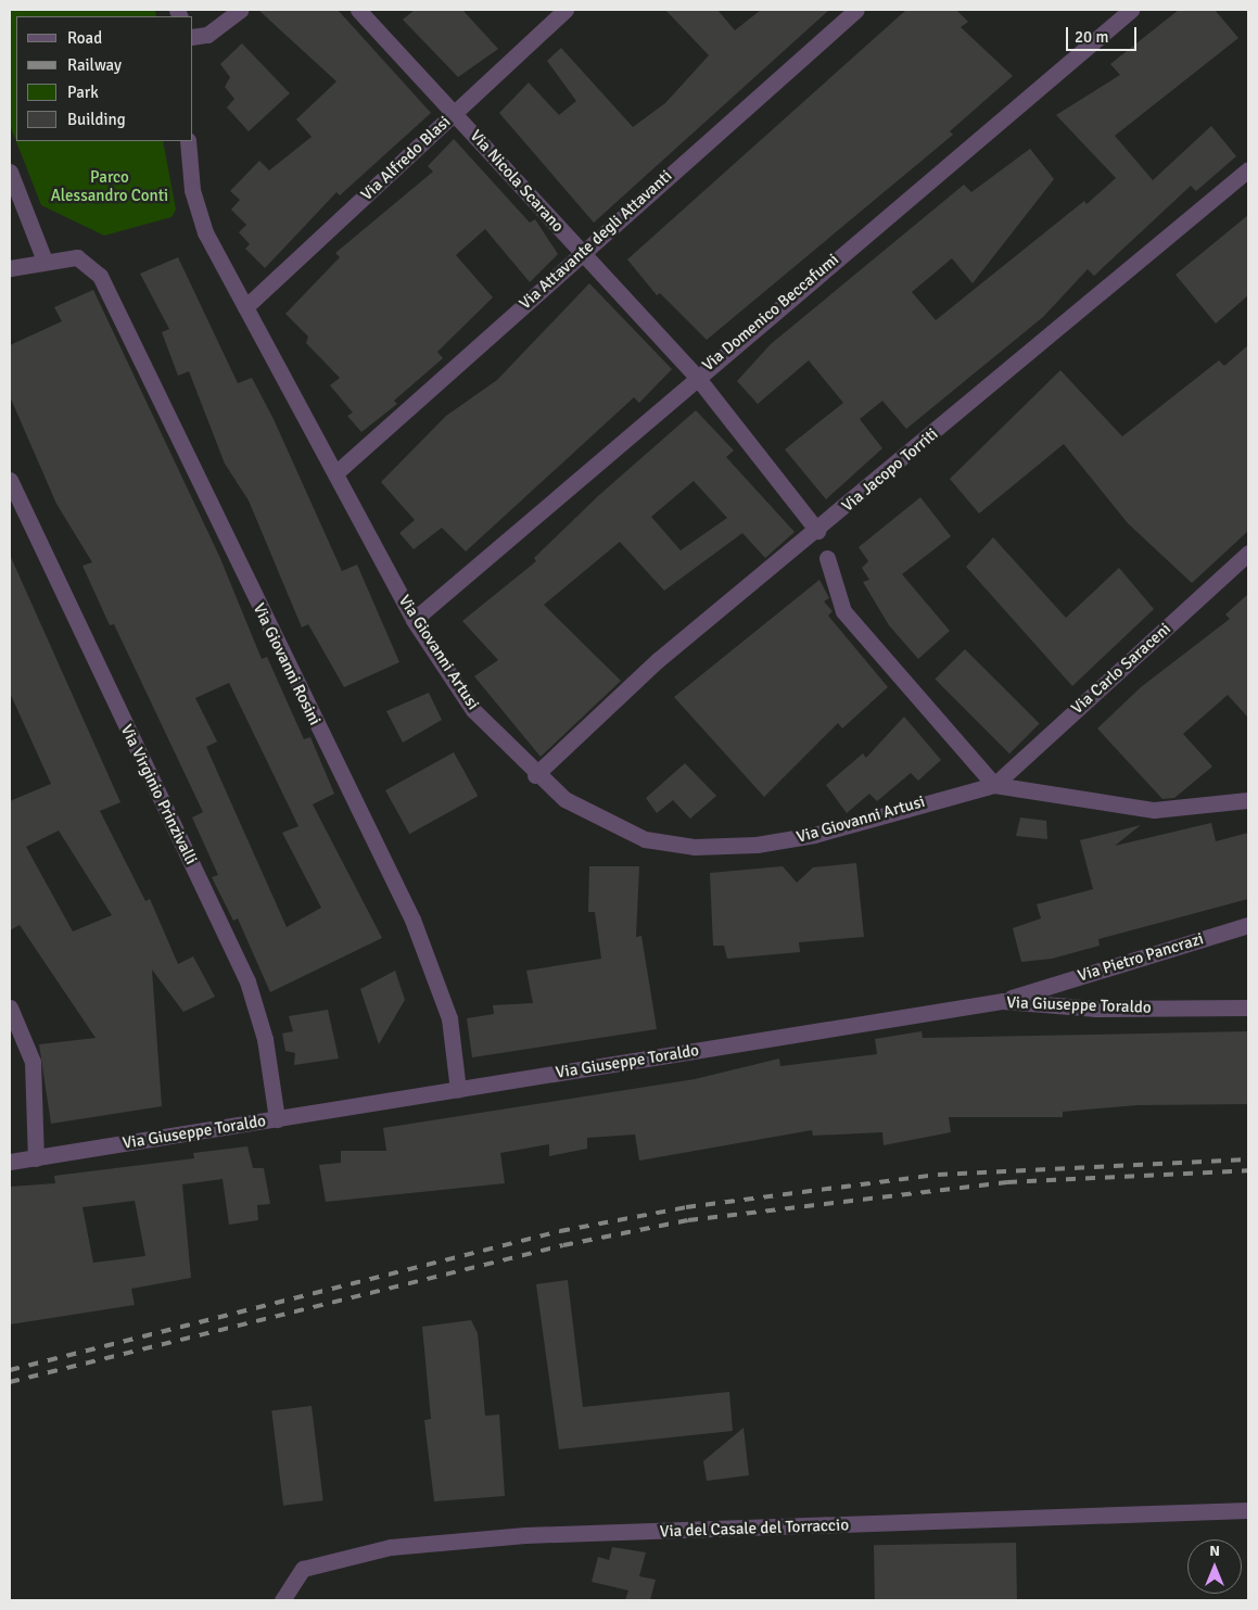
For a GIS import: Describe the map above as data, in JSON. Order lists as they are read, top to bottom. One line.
{"streets":{"street":["Via Alfredo Blasi","Via Nicola Scarano","Via Attavante degli Attavanti","Via Domenico Beccafumi","Via Jacopo Torriti","Via Giovanni Artusi","Via Giovanni Rosini","Via Carlo Saraceni","Via Virginio Prinzivalli","Via Pietro Pancrazi","Via Giuseppe Toraldo","Via del Casale del Torraccio"]},"crossings":[["Via Alfredo Blasi","Via Nicola Scarano"],["Via Alfredo Blasi","Via Giovanni Artusi"],["Via Nicola Scarano","Via Attavante degli Attavanti"],["Via Nicola Scarano","Via Domenico Beccafumi"],["Via Nicola Scarano","Via Jacopo Torriti"],["Via Attavante degli Attavanti","Via Giovanni Artusi"],["Via Domenico Beccafumi","Via Giovanni Artusi"],["Via Jacopo Torriti","Via Giovanni Artusi"],["Via Giovanni Artusi","Via Carlo Saraceni"],["Via Giovanni Rosini","Via Giuseppe Toraldo"],["Via Virginio Prinzivalli","Via Giuseppe Toraldo"],["Via Pietro Pancrazi","Via Giuseppe Toraldo"]],"parks":["Parco Alessandro Conti"],"legend":["Road","Railway","Park","Building"],"scale_bar":"20 m","north":"top"}
